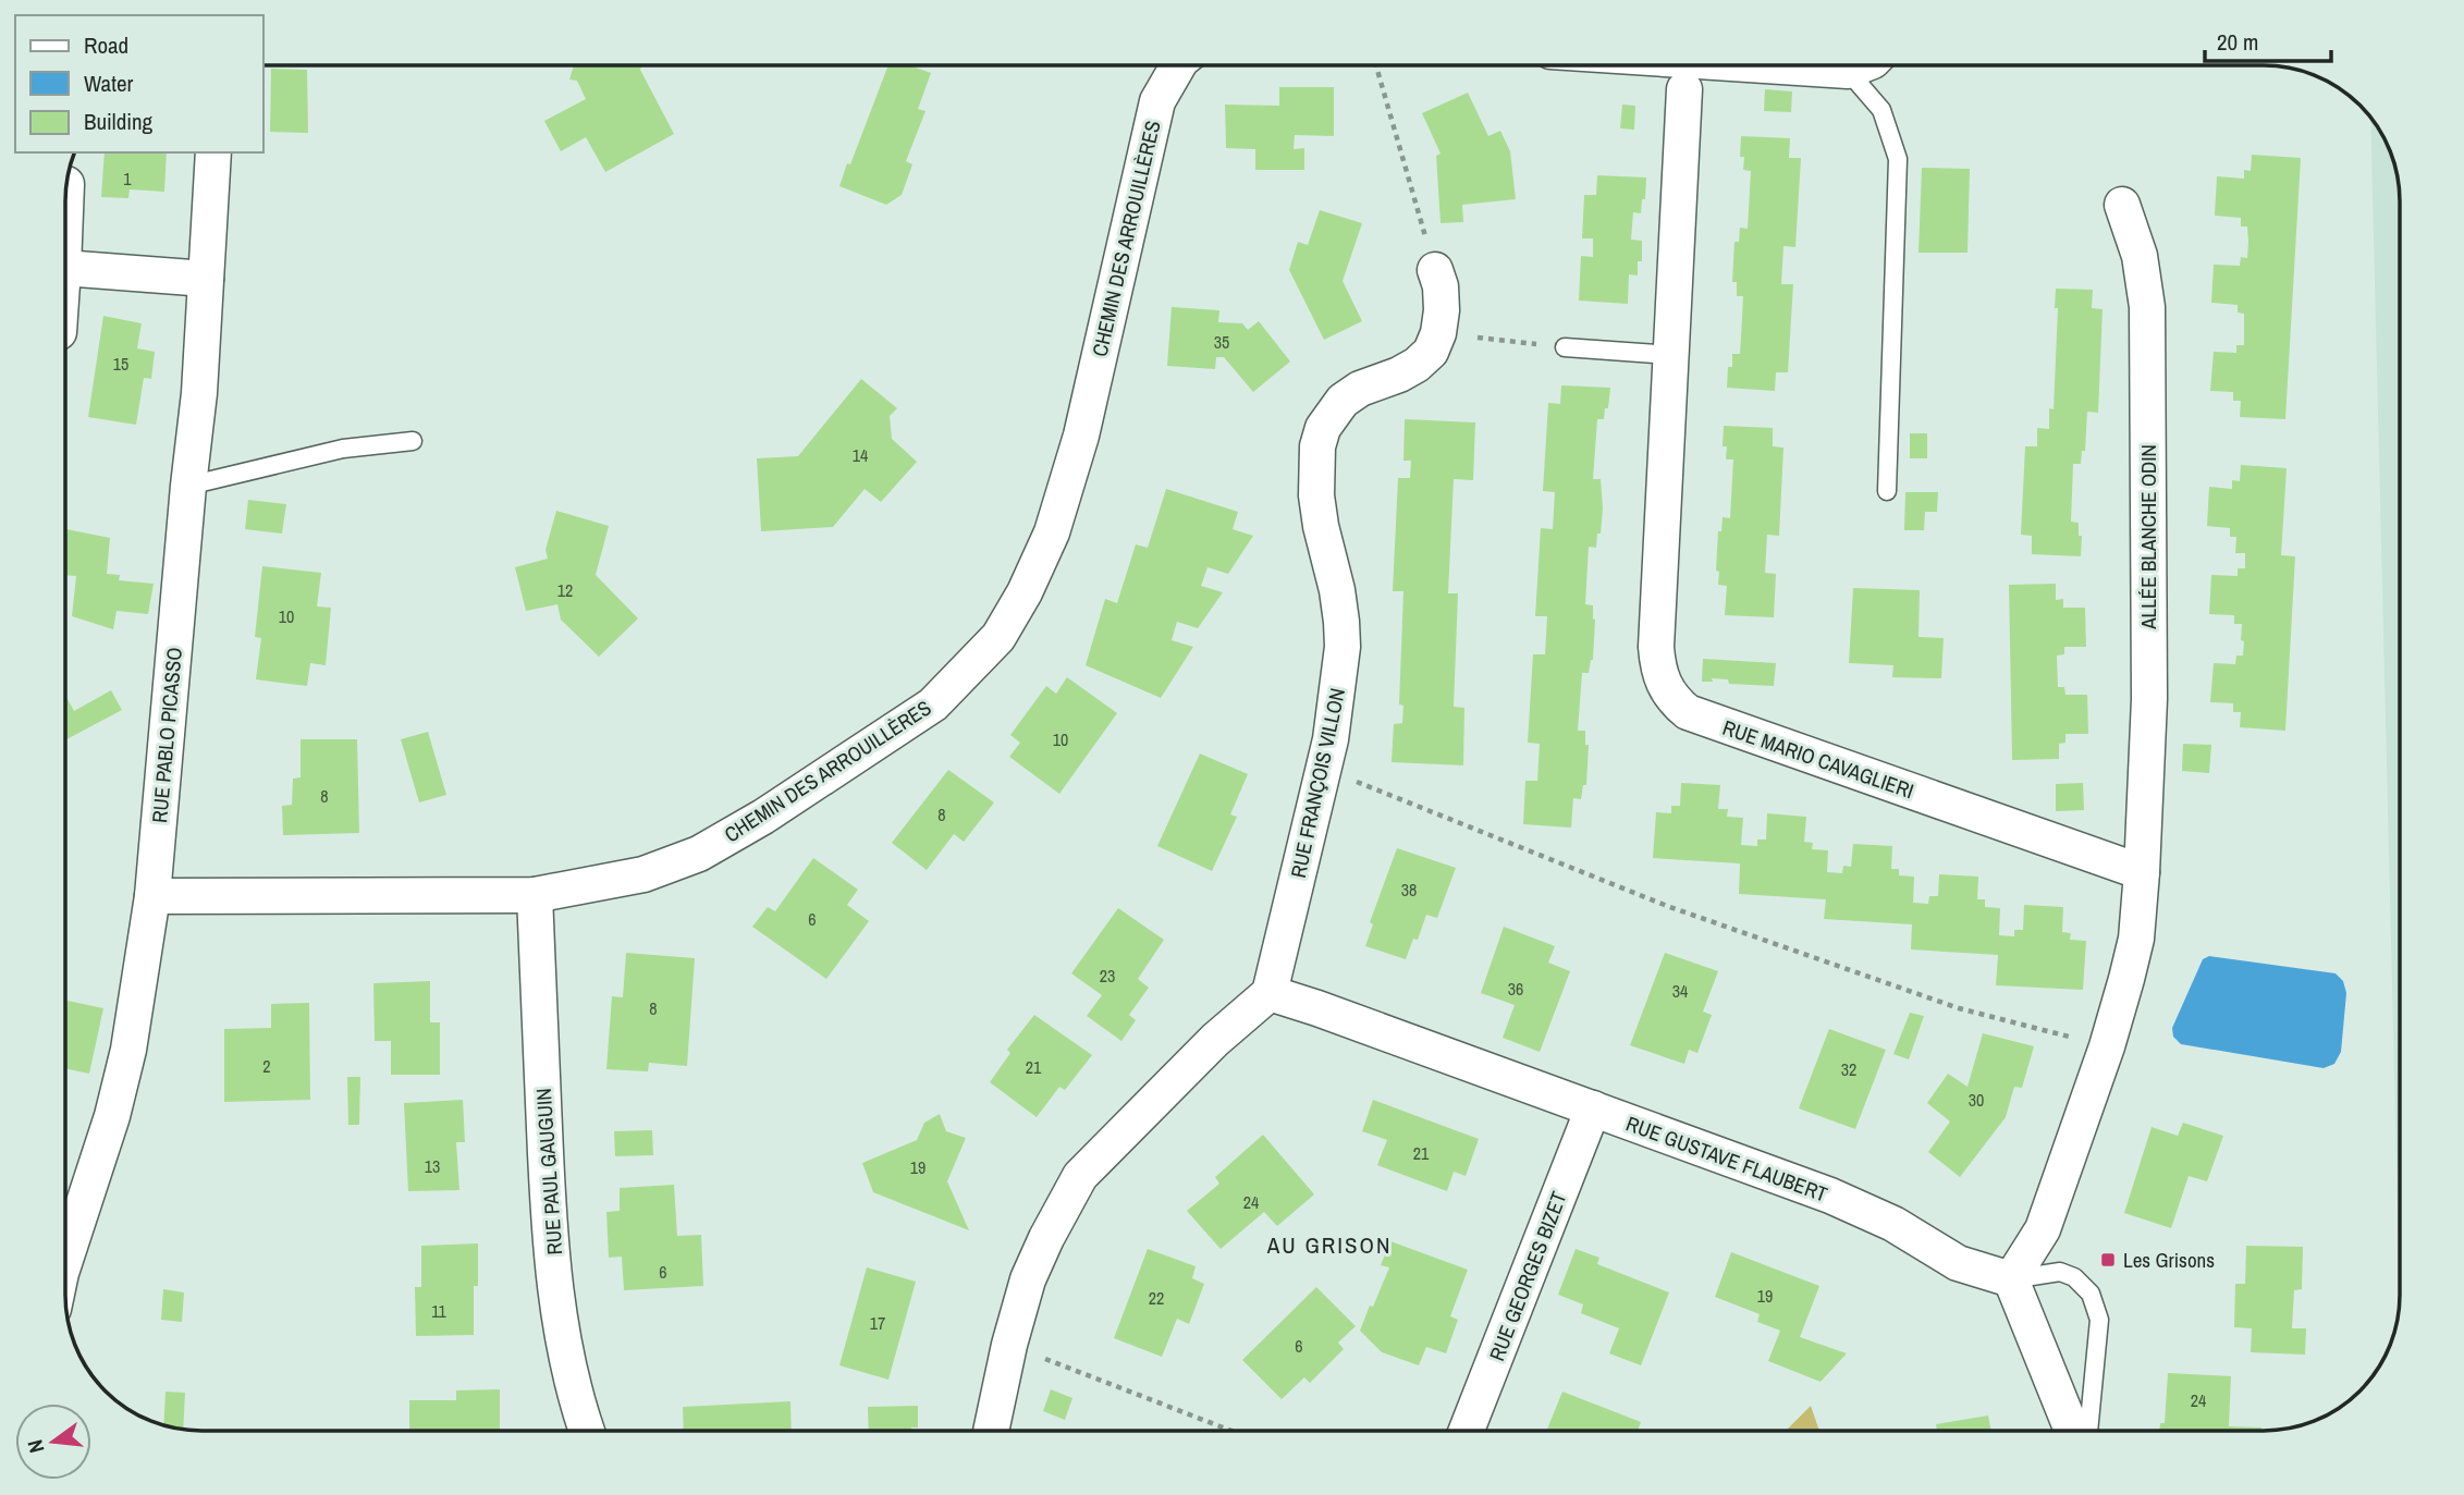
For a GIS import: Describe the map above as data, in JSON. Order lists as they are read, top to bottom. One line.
{"streets":{"street":["CHEMIN DES ARROUILLÈRES","ALLÉE BLANCHE ODIN","RUE PABLO PICASSO","RUE MARIO CAVAGLIERI","RUE FRANÇOIS VILLON","RUE GUSTAVE FLAUBERT","RUE PAUL GAUGUIN","RUE GEORGES BIZET"]},"crossings":[["CHEMIN DES ARROUILLÈRES","RUE PABLO PICASSO"],["CHEMIN DES ARROUILLÈRES","RUE PAUL GAUGUIN"],["ALLÉE BLANCHE ODIN","RUE MARIO CAVAGLIERI"],["RUE FRANÇOIS VILLON","RUE GUSTAVE FLAUBERT"],["RUE GUSTAVE FLAUBERT","RUE GEORGES BIZET"]],"districts":["AU GRISON"],"places":{"transit":["Les Grisons"]},"house_numbers":["1","35","15","14","12","10","10","8","8","38","6","23","36","34","8","2","21","32","30","21","13","19","24","6","19","22","11","17","6","24"],"legend":["Road","Water","Building"],"scale_bar":"20 m","north":"left"}
